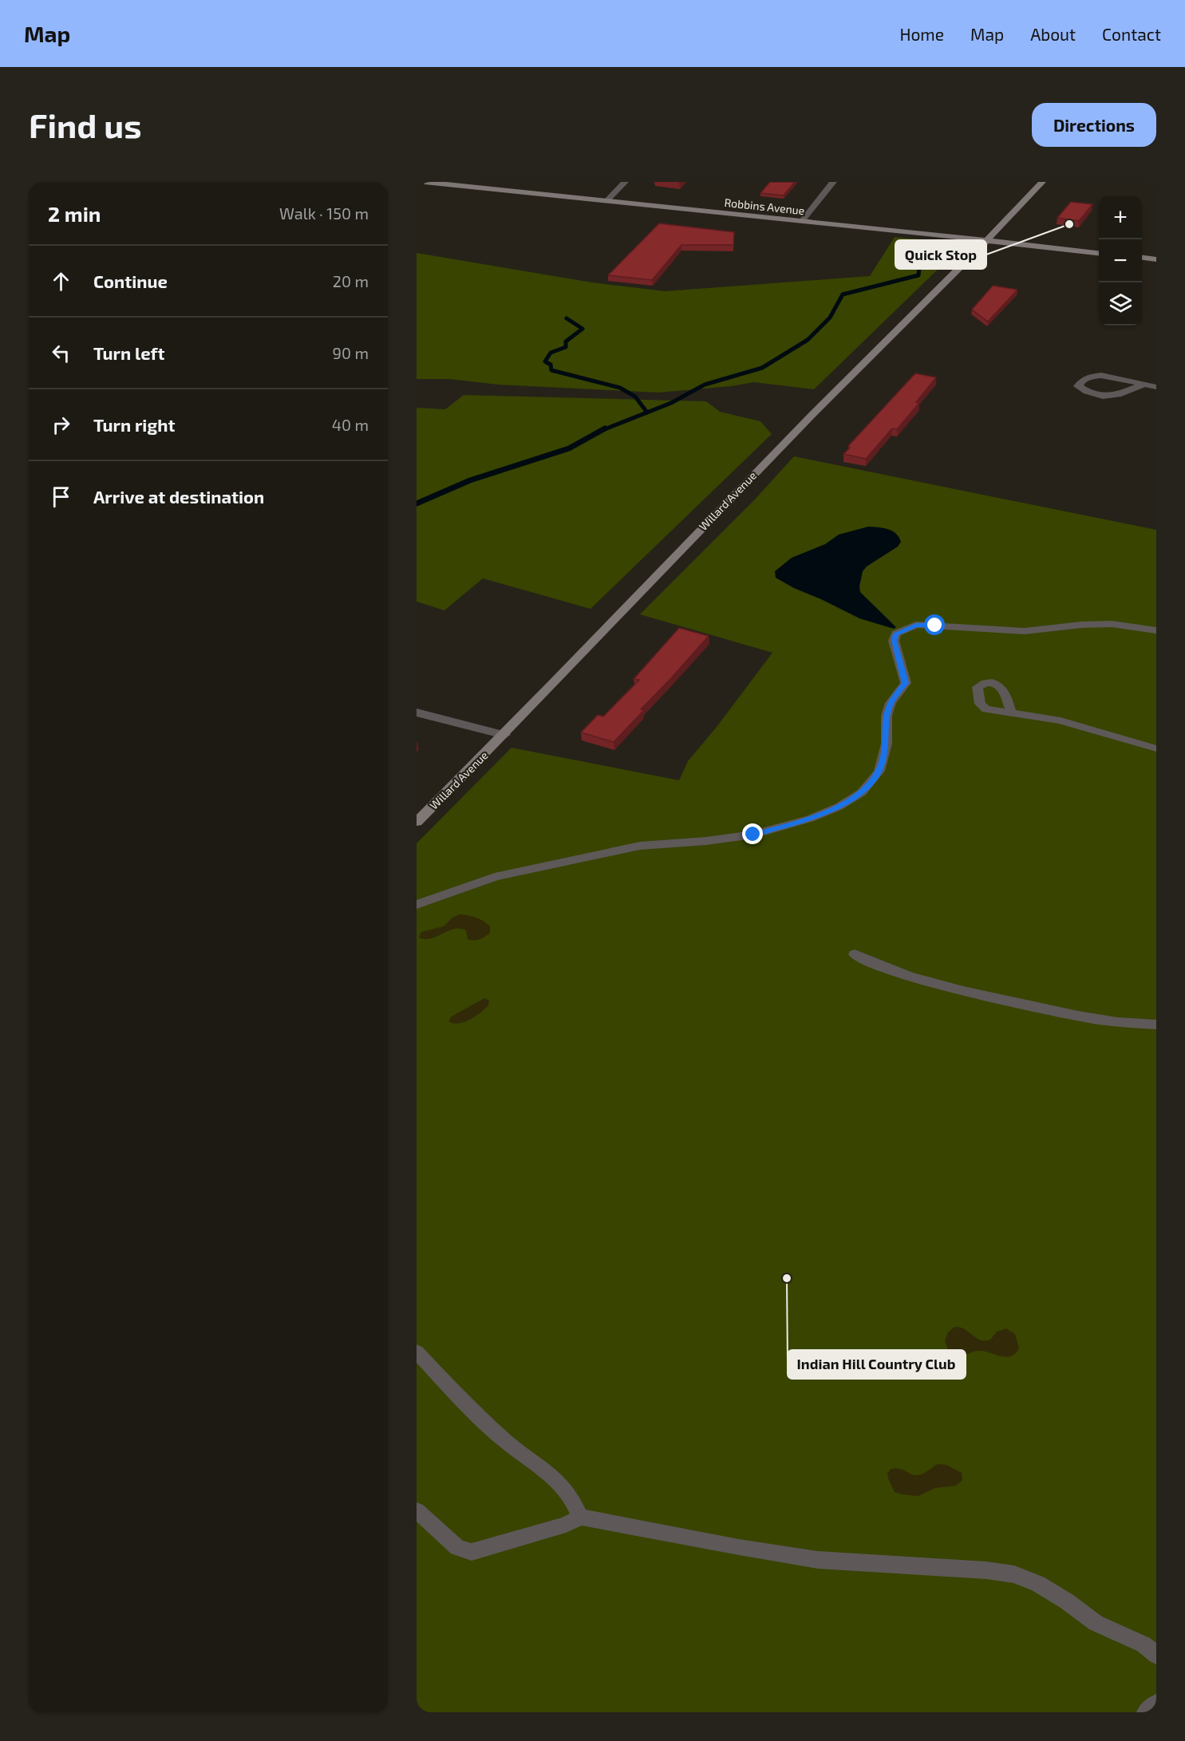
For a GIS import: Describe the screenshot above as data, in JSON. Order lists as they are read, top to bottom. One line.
{"streets":{"main road":["Robbins Avenue","Willard Avenue"]},"crossings":[["Robbins Avenue","Willard Avenue"]],"places":["Quick Stop","Indian Hill Country Club"],"page":{"header":"Map","nav":["Home","Map","About","Contact"],"buttons":"Directions","title":"Find us","heading":["2 min","Walk · 150 m"],"map_buttons":["+","−"],"list":[["Continue","20 m"],["Turn left","90 m"],["Turn right","40 m"],"Arrive at destination"]}}
